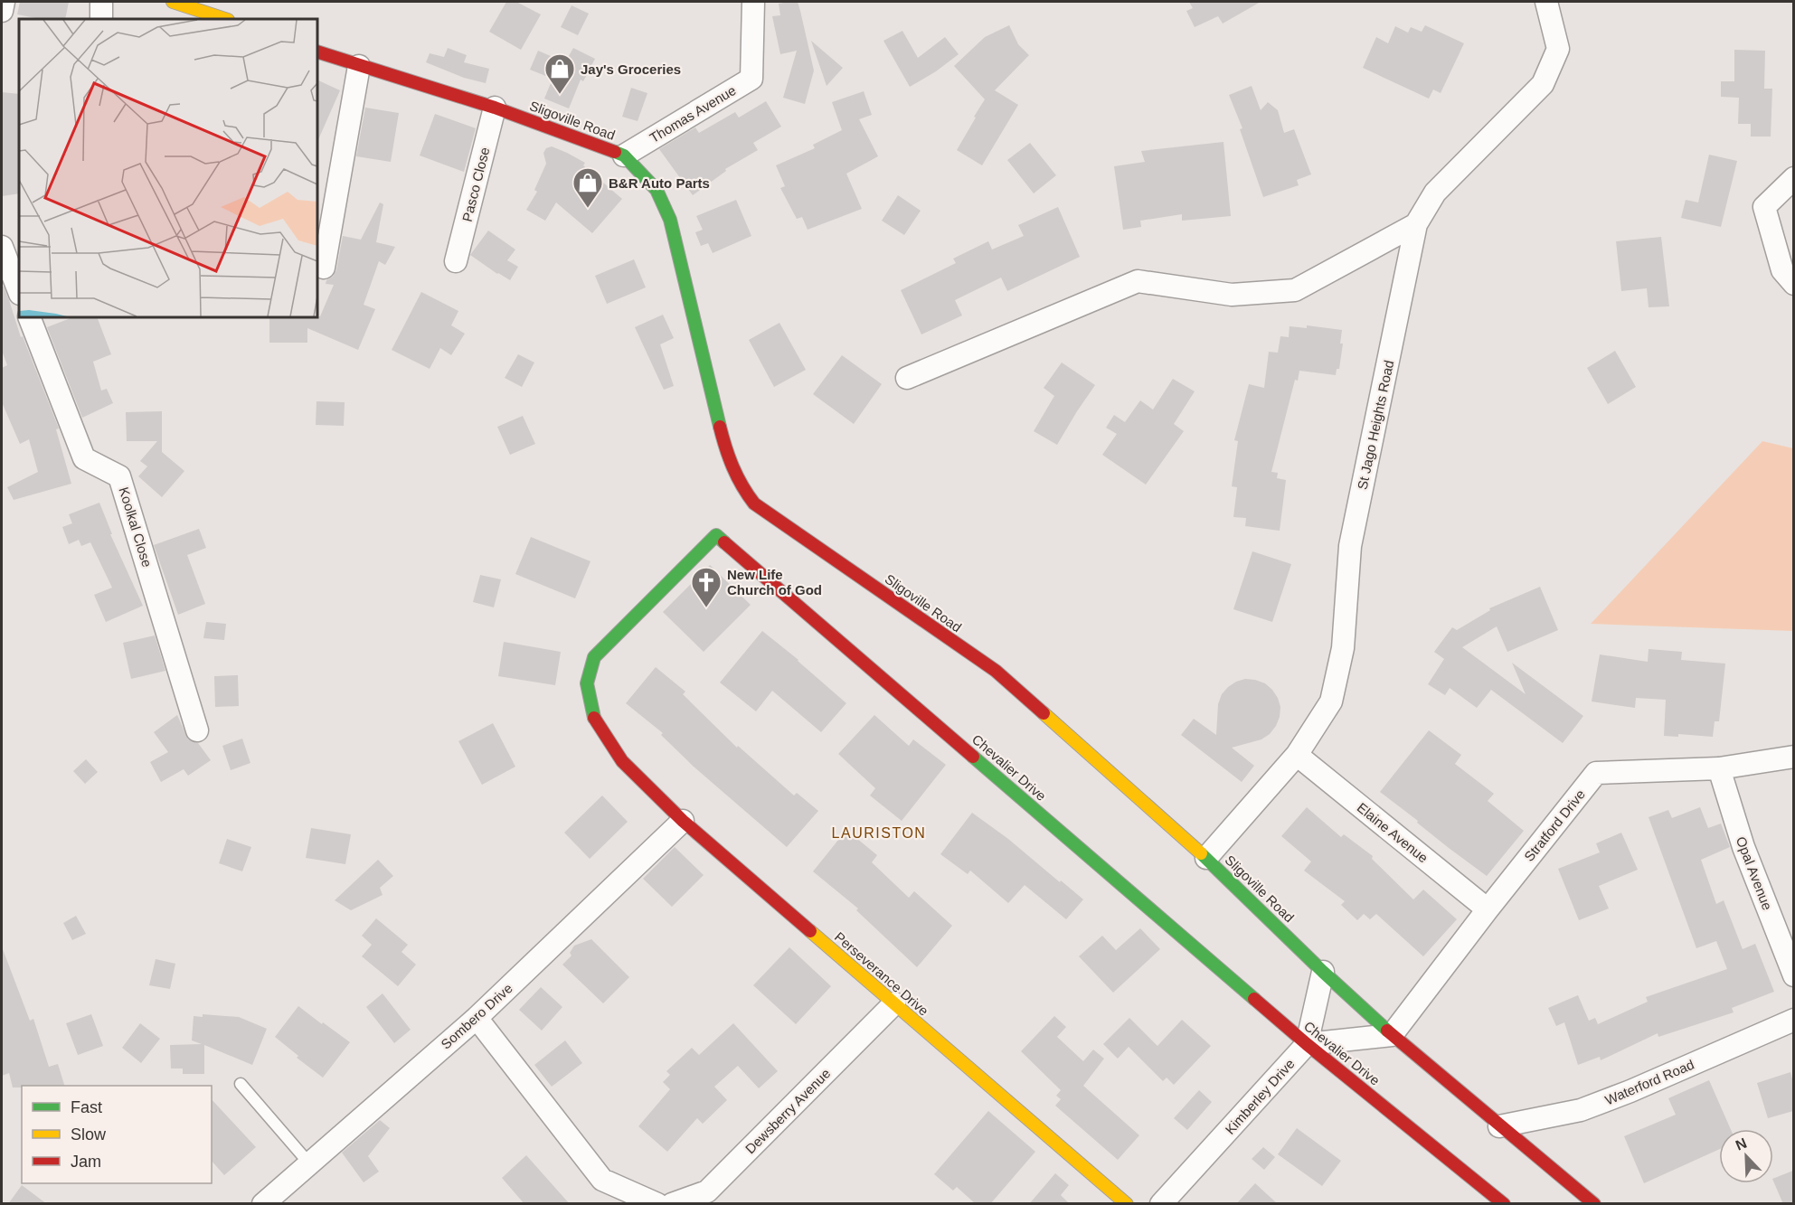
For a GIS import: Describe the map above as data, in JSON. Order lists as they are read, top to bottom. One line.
{"streets":{"street":["Thomas Avenue","Sligoville Road","Pasco Close","St Jago Heights Road","Koolkal Close","Chevalier Drive","Stratford Drive","Elaine Avenue","Opal Avenue","Perseverance Drive","Sombero Drive","Waterford Road","Kimberley Drive","Dewsberry Avenue"]},"crossings":[["Thomas Avenue","Sligoville Road"],["Sligoville Road","Pasco Close"],["Sligoville Road","St Jago Heights Road"],["Sligoville Road","Stratford Drive"],["Sligoville Road","Waterford Road"],["St Jago Heights Road","Elaine Avenue"],["Chevalier Drive","Perseverance Drive"],["Chevalier Drive","Kimberley Drive"],["Stratford Drive","Elaine Avenue"],["Stratford Drive","Opal Avenue"],["Perseverance Drive","Sombero Drive"],["Perseverance Drive","Dewsberry Avenue"]],"districts":["LAURISTON"],"places":{"shop":["Jay's Groceries","B&R Auto Parts"],"church":["New Life Church of God"]},"legend":["Fast","Slow","Jam"],"north":"top left"}
